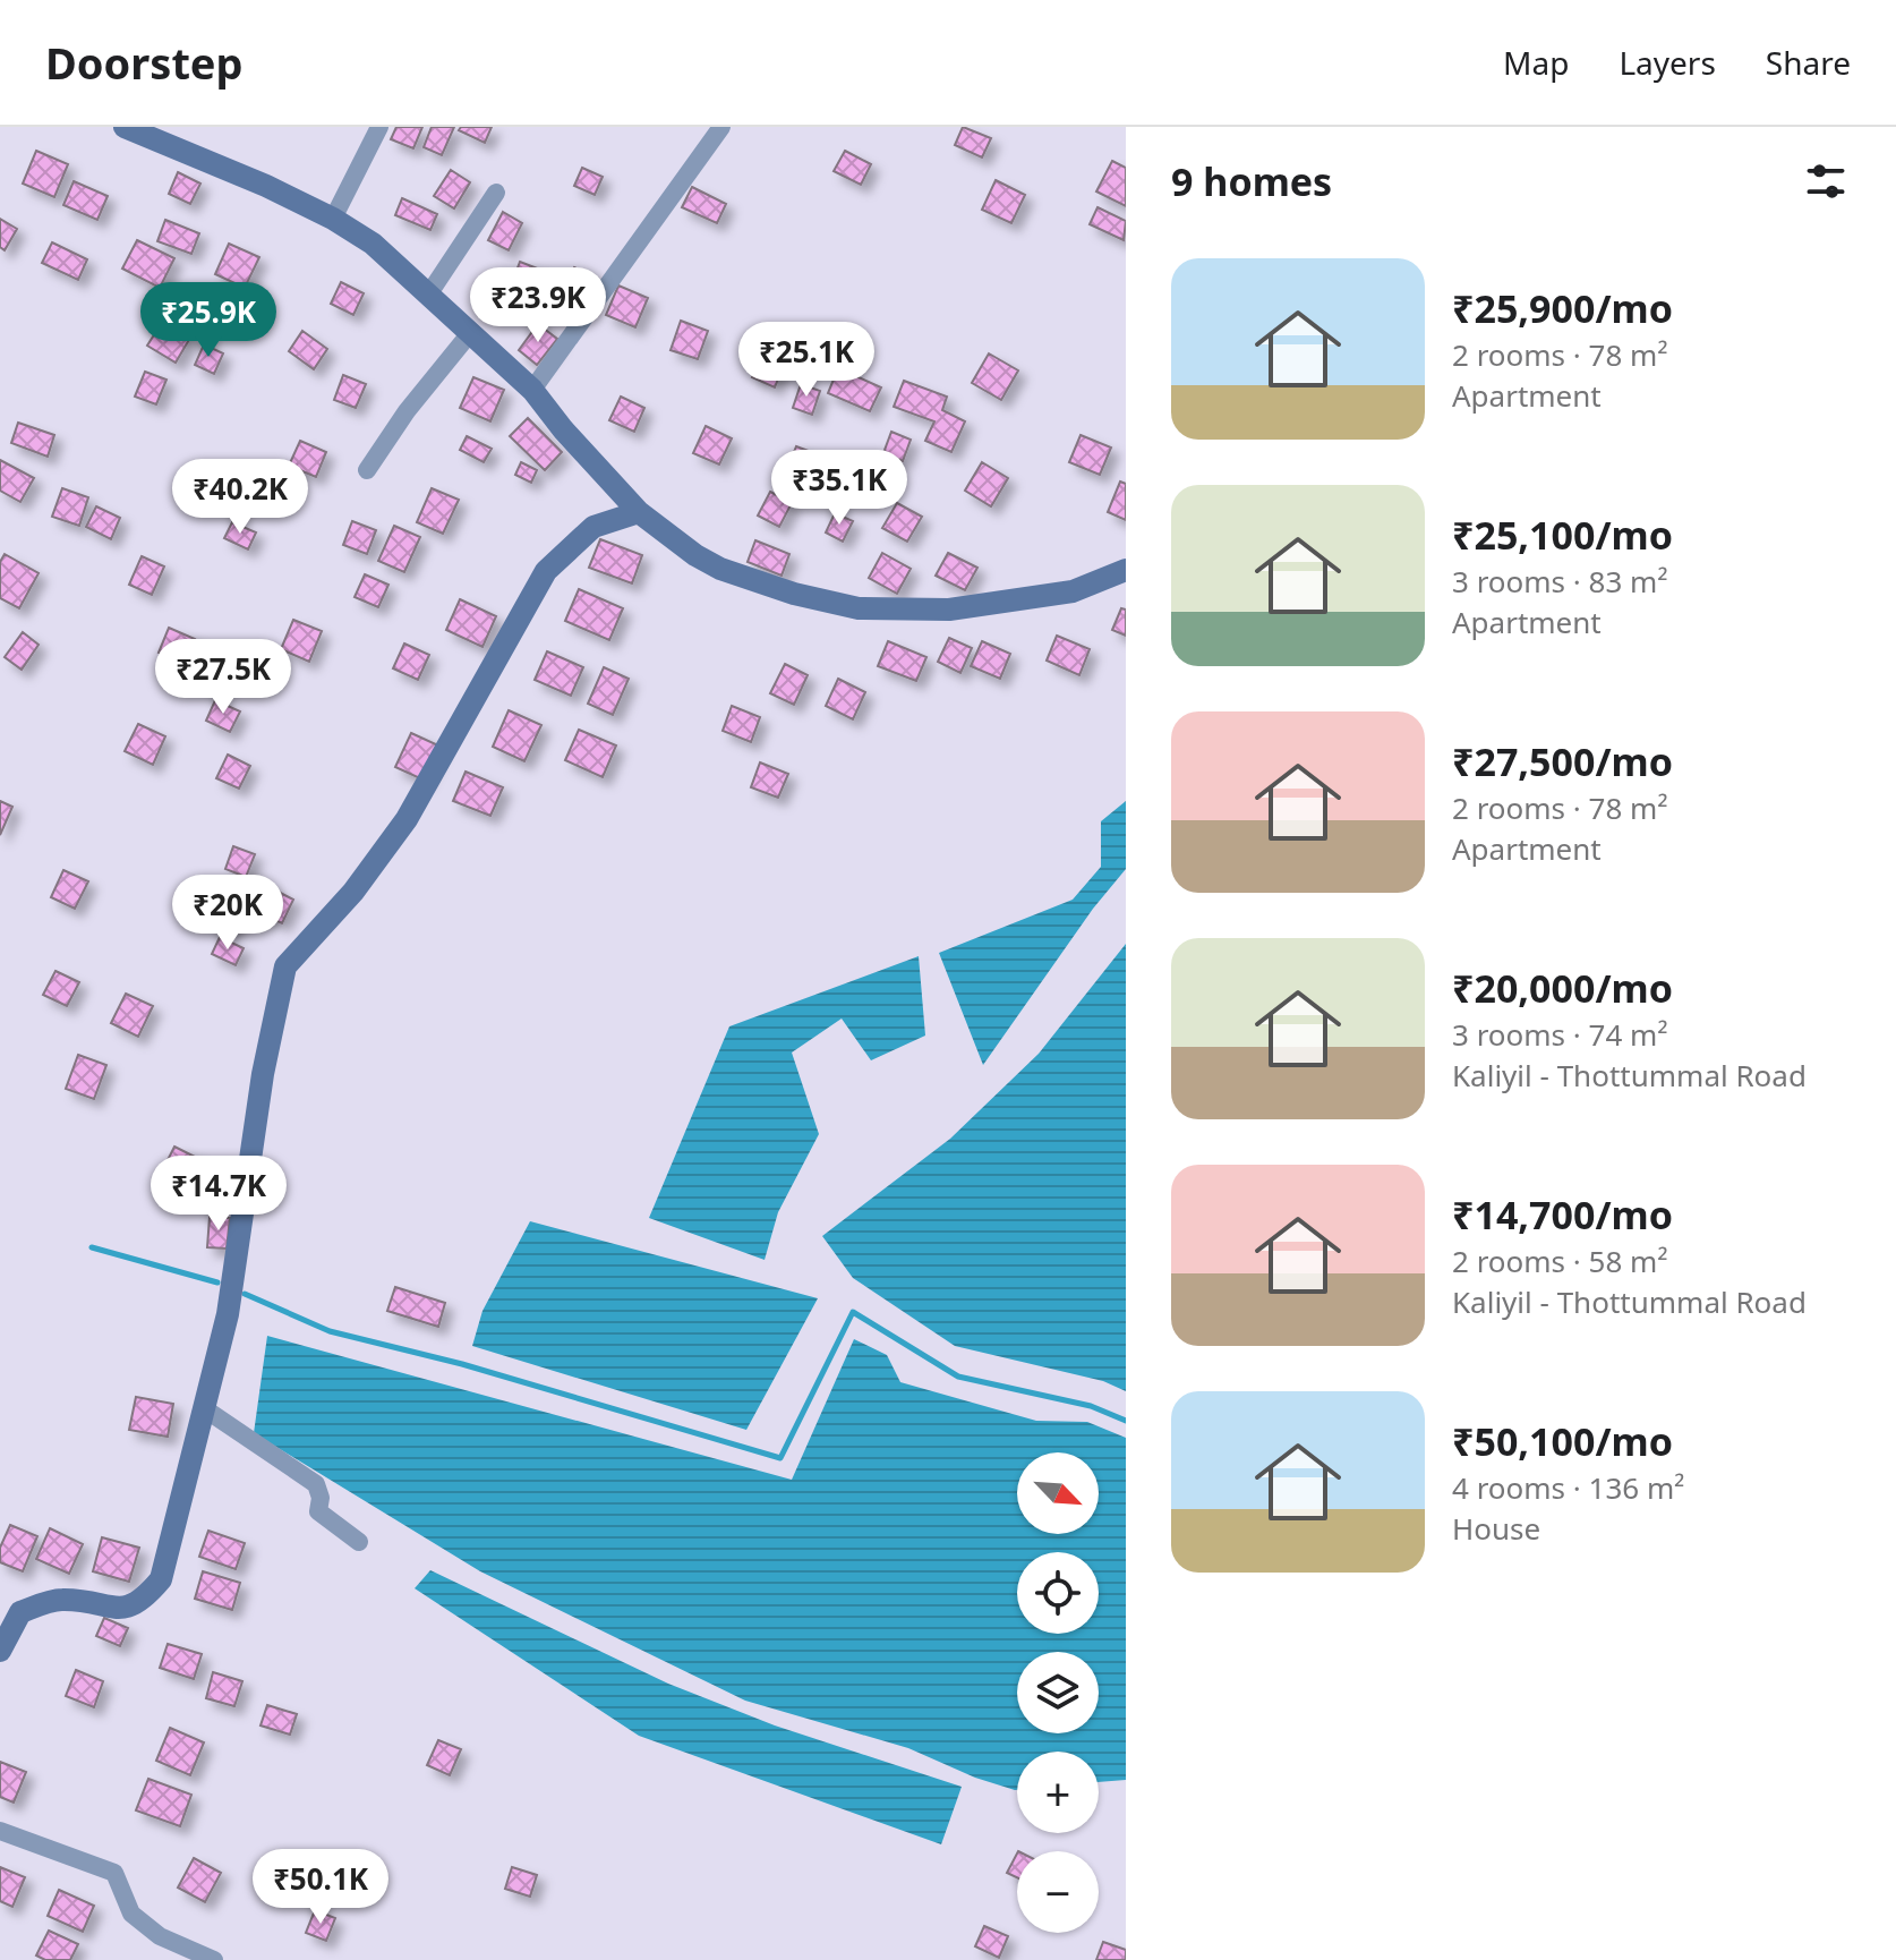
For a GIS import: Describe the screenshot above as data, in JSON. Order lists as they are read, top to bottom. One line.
{"north":"bottom right","page":{"header":"Doorstep","nav":["Map","Layers","Share"],"heading":"9 homes","list":[{"name":"₹25,900/mo","note":"2 rooms · 78 m² · Apartment"},{"name":"₹25,100/mo","note":"3 rooms · 83 m² · Apartment"},{"name":"₹27,500/mo","note":"2 rooms · 78 m² · Apartment"},{"name":"₹20,000/mo","note":"3 rooms · 74 m² · Kaliyil - Thottummal Road"},{"name":"₹14,700/mo","note":"2 rooms · 58 m² · Kaliyil - Thottummal Road"},{"name":"₹50,100/mo","note":"4 rooms · 136 m² · House"}],"price":["₹23.9K","₹25.9K","₹25.1K","₹35.1K","₹40.2K","₹27.5K","₹20K","₹14.7K","₹50.1K"],"map_buttons":["+","−"]}}
